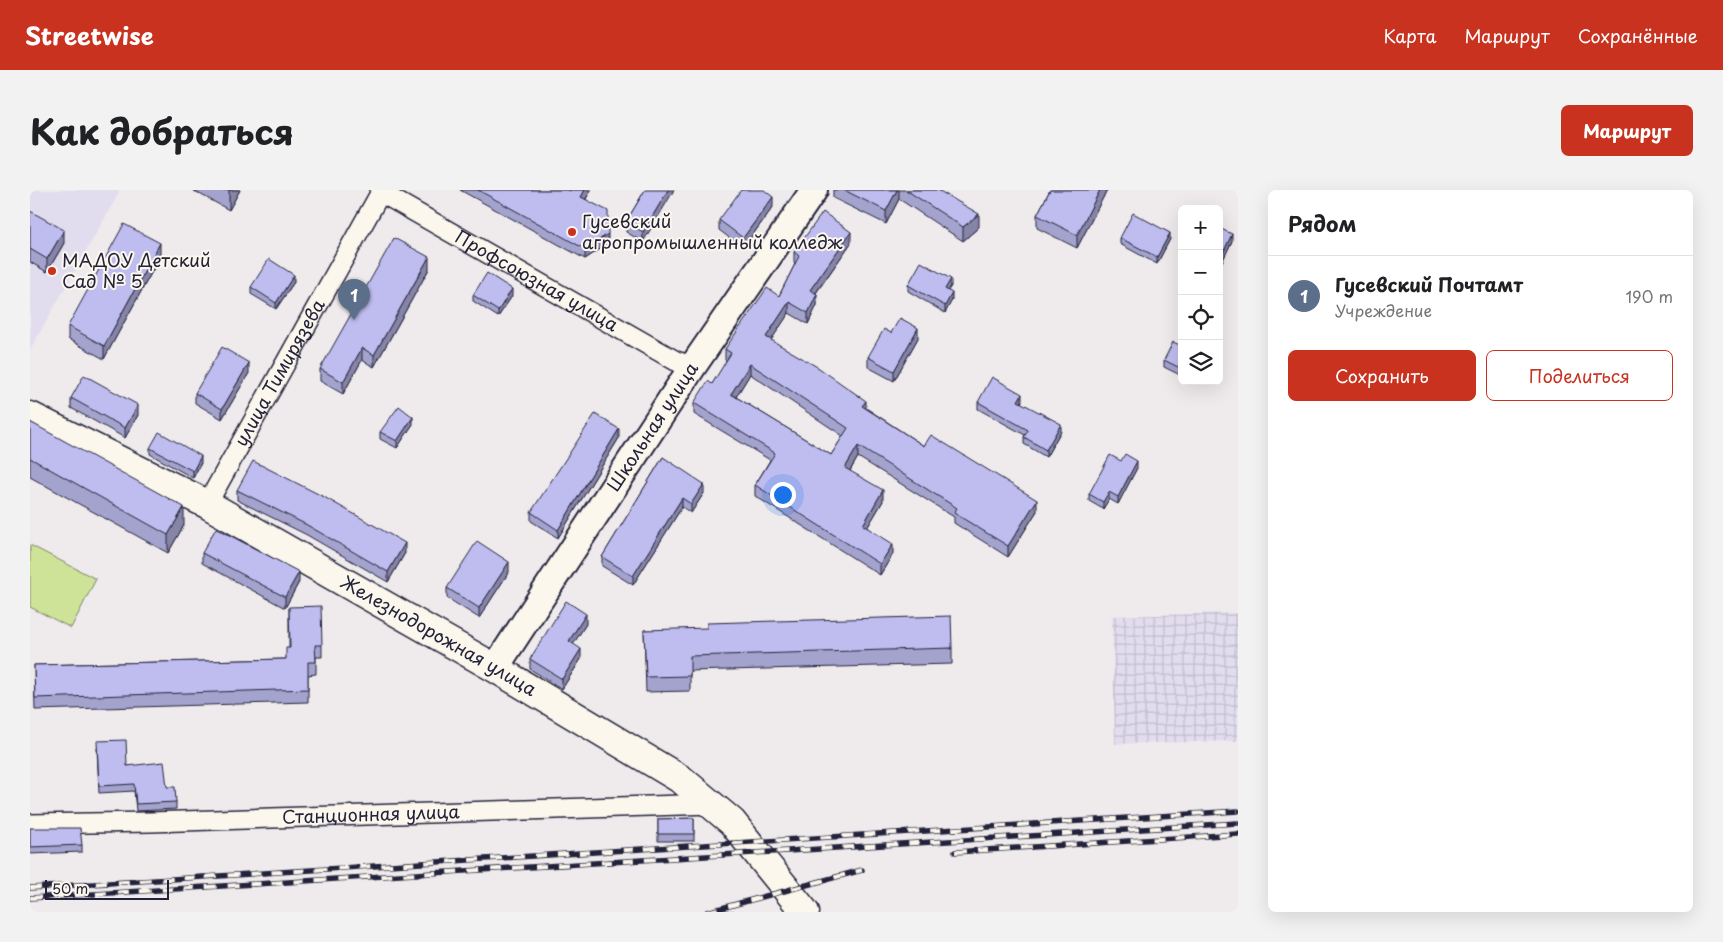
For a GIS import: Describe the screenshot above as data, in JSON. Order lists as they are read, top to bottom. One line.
{"streets":{"main road":["Школьная улица","Железнодорожная улица"],"street":["Профсоюзная улица","улица Тимирязева","Станционная улица"]},"crossings":[["Профсоюзная улица","улица Тимирязева"],["Профсоюзная улица","Школьная улица"],["улица Тимирязева","Железнодорожная улица"],["Школьная улица","Железнодорожная улица"],["Железнодорожная улица","Станционная улица"]],"places":["Гусевский агропромышленный колледж","МАДОУ Детский Сад № 5"],"scale_bar":"50 m","page":{"header":"Streetwise","nav":["Карта","Маршрут","Сохранённые"],"title":"Как добраться","buttons":["Маршрут",["Сохранить","Поделиться"]],"heading":"Рядом","map_buttons":["+","−"],"list":[{"mark":"1","name":"Гусевский Почтамт","note":"Учреждение","value":"190 m"}],"pins":"1","scale":"50 m"}}
